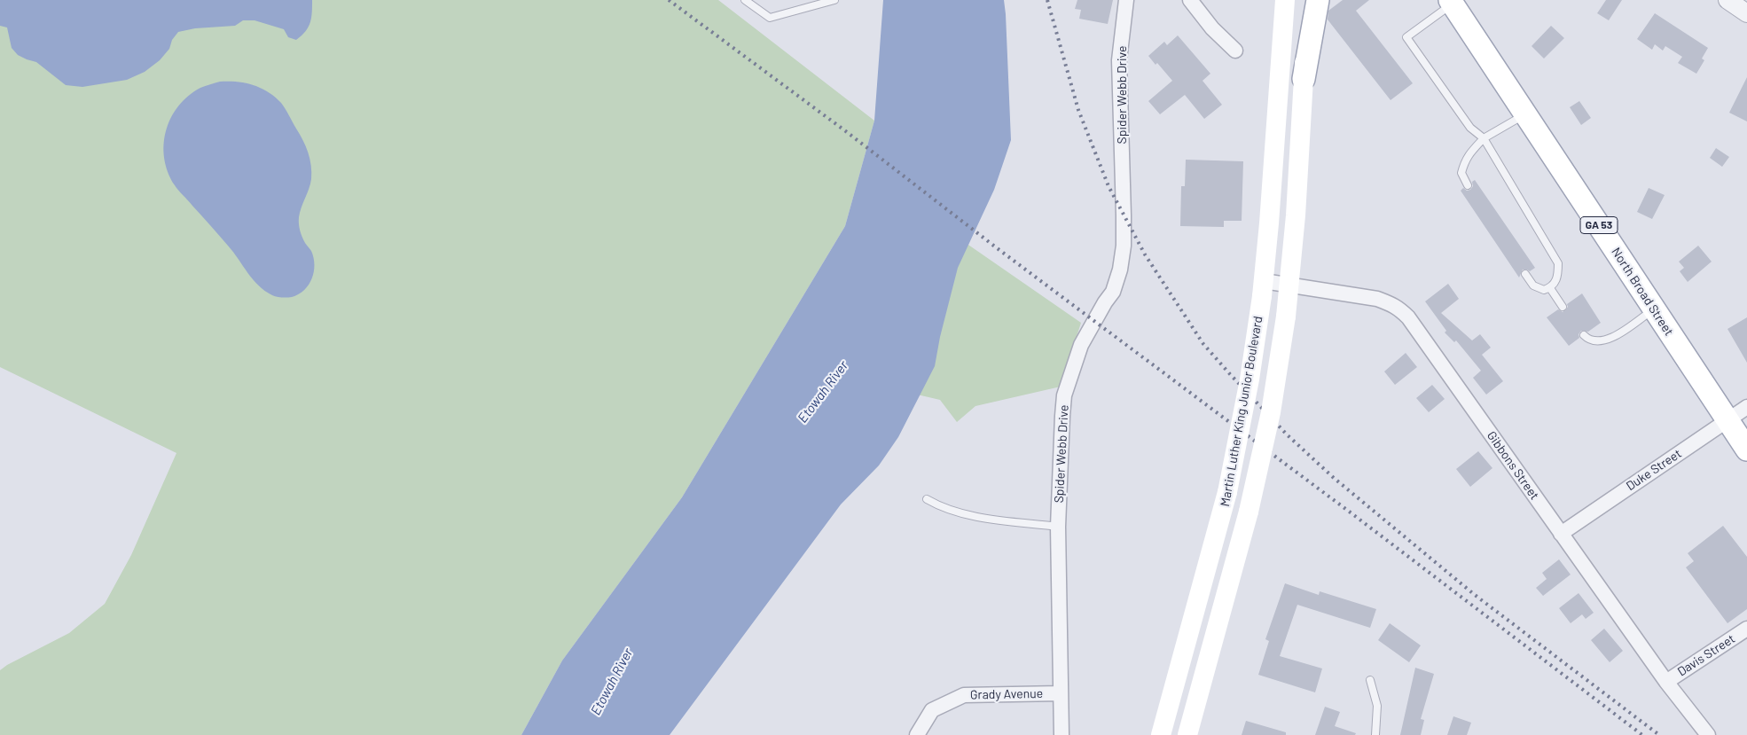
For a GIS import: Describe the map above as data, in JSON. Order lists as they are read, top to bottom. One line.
{"streets":{"main road":["GA 53","North Broad Street","Martin Luther King Junior Boulevard"],"street":["Spider Webb Drive","Gibbons Street","Duke Street","Davis Street","Grady Avenue"]},"crossings":[["Spider Webb Drive","Grady Avenue"],["North Broad Street","Duke Street"],["Martin Luther King Junior Boulevard","Gibbons Street"],["Gibbons Street","Duke Street"],["Gibbons Street","Davis Street"]],"water":["Etowah River"]}
